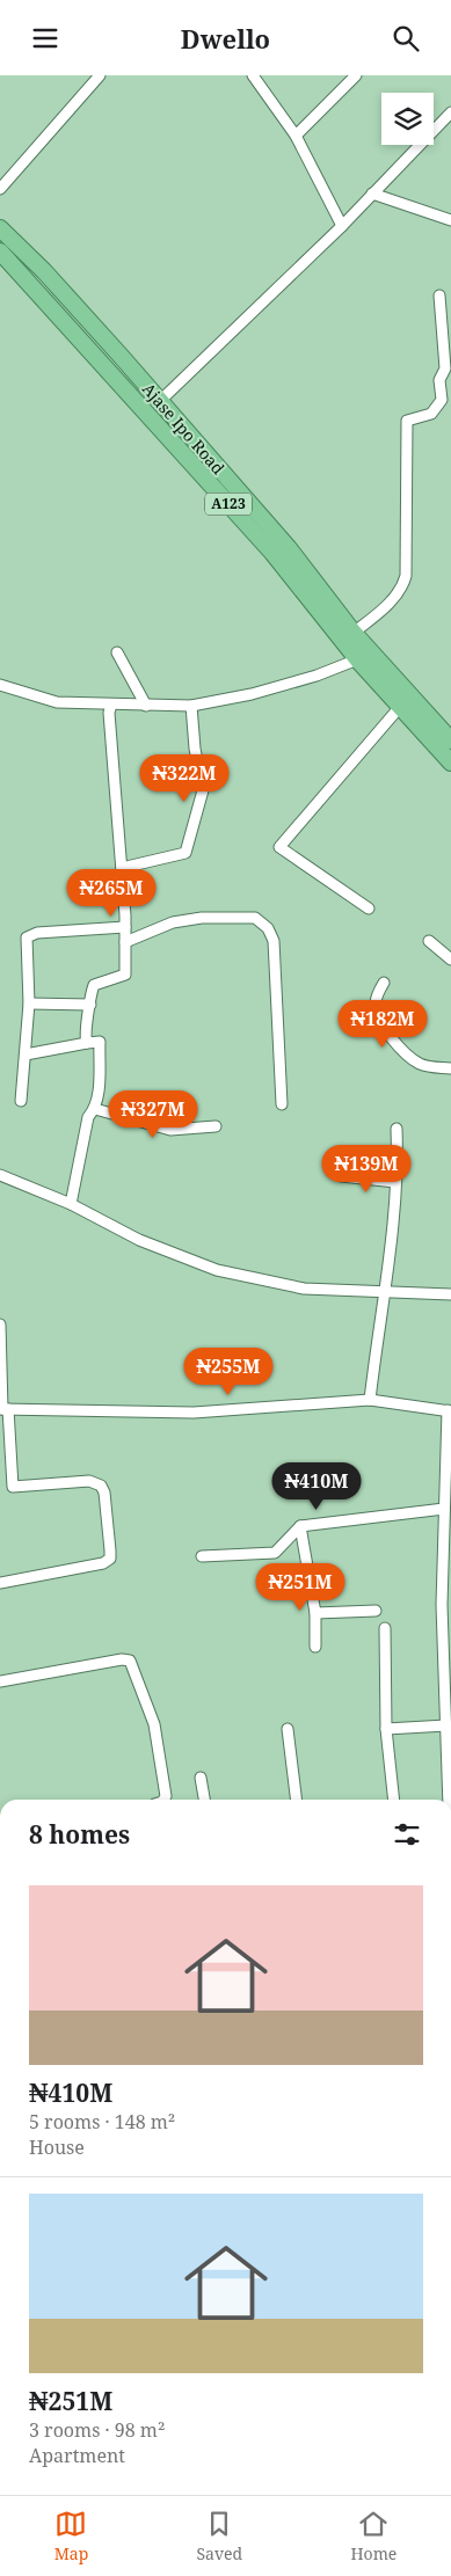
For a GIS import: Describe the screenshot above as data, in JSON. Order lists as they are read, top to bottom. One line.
{"streets":{"highway":["Ajase Ipo Road","A123"]},"page":{"header":"Dwello","price":["₦322M","₦265M","₦182M","₦327M","₦139M","₦255M","₦410M","₦251M"],"heading":"8 homes","list":[{"name":"₦410M","note":"5 rooms · 148 m² · House"},{"name":"₦251M","note":"3 rooms · 98 m² · Apartment"}],"tabs":["Map","Saved","Home"]}}
